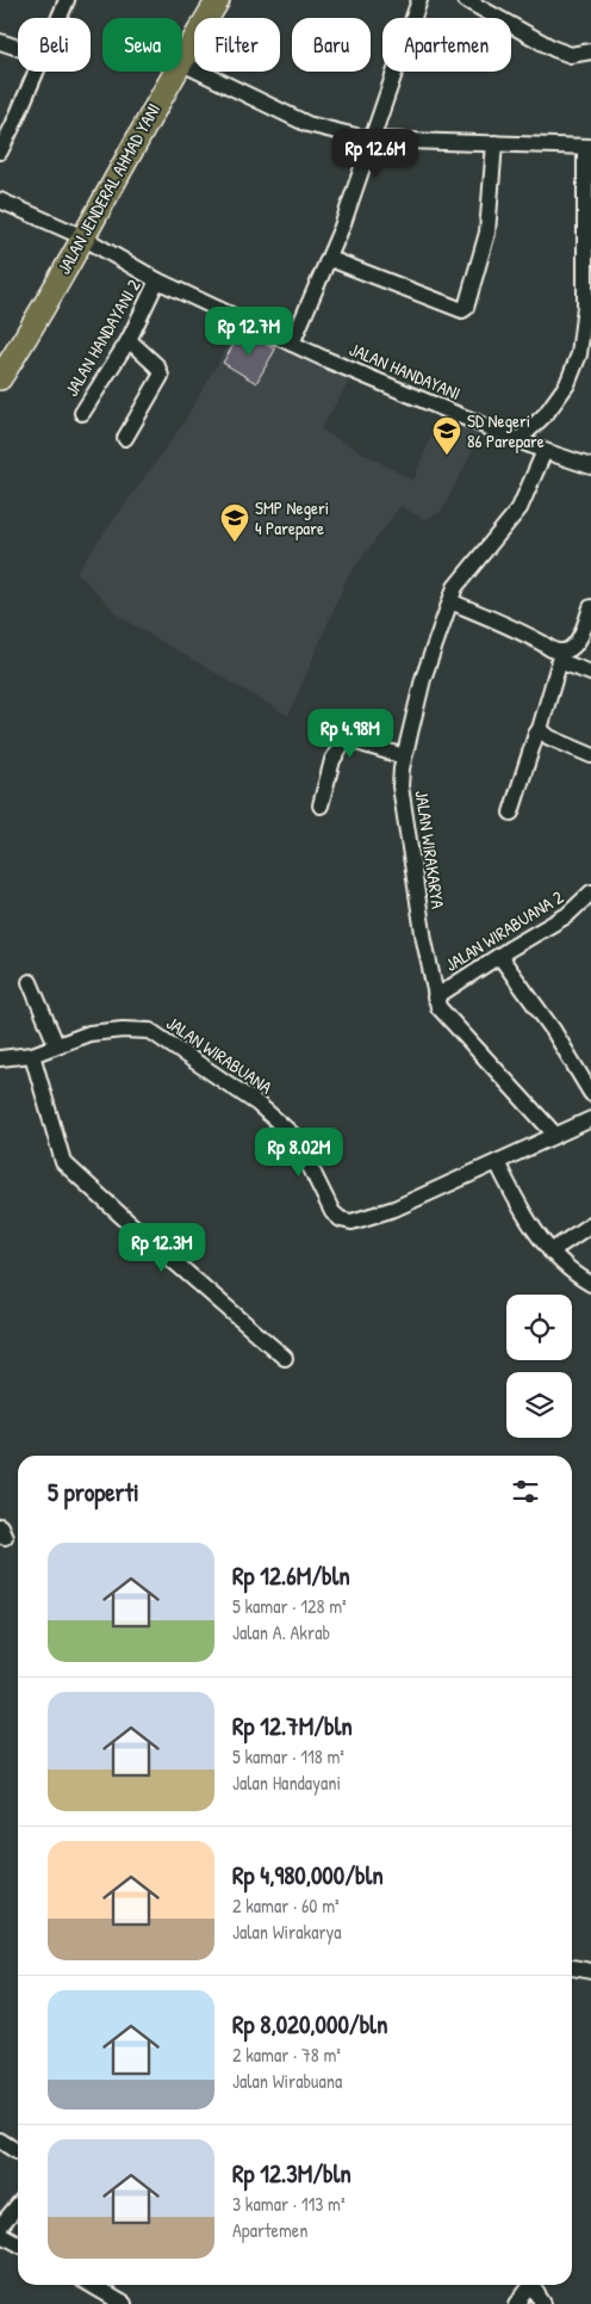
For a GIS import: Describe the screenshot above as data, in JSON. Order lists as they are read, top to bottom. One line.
{"streets":{"highway":["JALAN JENDERAL AHMAD YANI"],"street":["JALAN HANDAYANI 2","JALAN HANDAYANI","JALAN WIRAKARYA","JALAN WIRABUANA 2","JALAN WIRABUANA"]},"crossings":[["JALAN JENDERAL AHMAD YANI","JALAN HANDAYANI"],["JALAN HANDAYANI 2","JALAN HANDAYANI"],["JALAN HANDAYANI","JALAN WIRAKARYA"],["JALAN WIRAKARYA","JALAN WIRABUANA 2"],["JALAN WIRAKARYA","JALAN WIRABUANA"]],"places":{"school or university":["SD Negeri 86 Parepare","SMP Negeri 4 Parepare"]},"page":{"chip":["Beli","Sewa","Filter","Baru","Apartemen"],"price":["Rp 12.6M","Rp 12.7M","Rp 4.98M","Rp 8.02M","Rp 12.3M"],"heading":"5 properti","list":[{"name":"Rp 12.6M/bln","note":"5 kamar · 128 m² · Jalan A. Akrab"},{"name":"Rp 12.7M/bln","note":"5 kamar · 118 m² · Jalan Handayani"},{"name":"Rp 4,980,000/bln","note":"2 kamar · 60 m² · Jalan Wirakarya"},{"name":"Rp 8,020,000/bln","note":"2 kamar · 78 m² · Jalan Wirabuana"},{"name":"Rp 12.3M/bln","note":"3 kamar · 113 m² · Apartemen"}]}}
